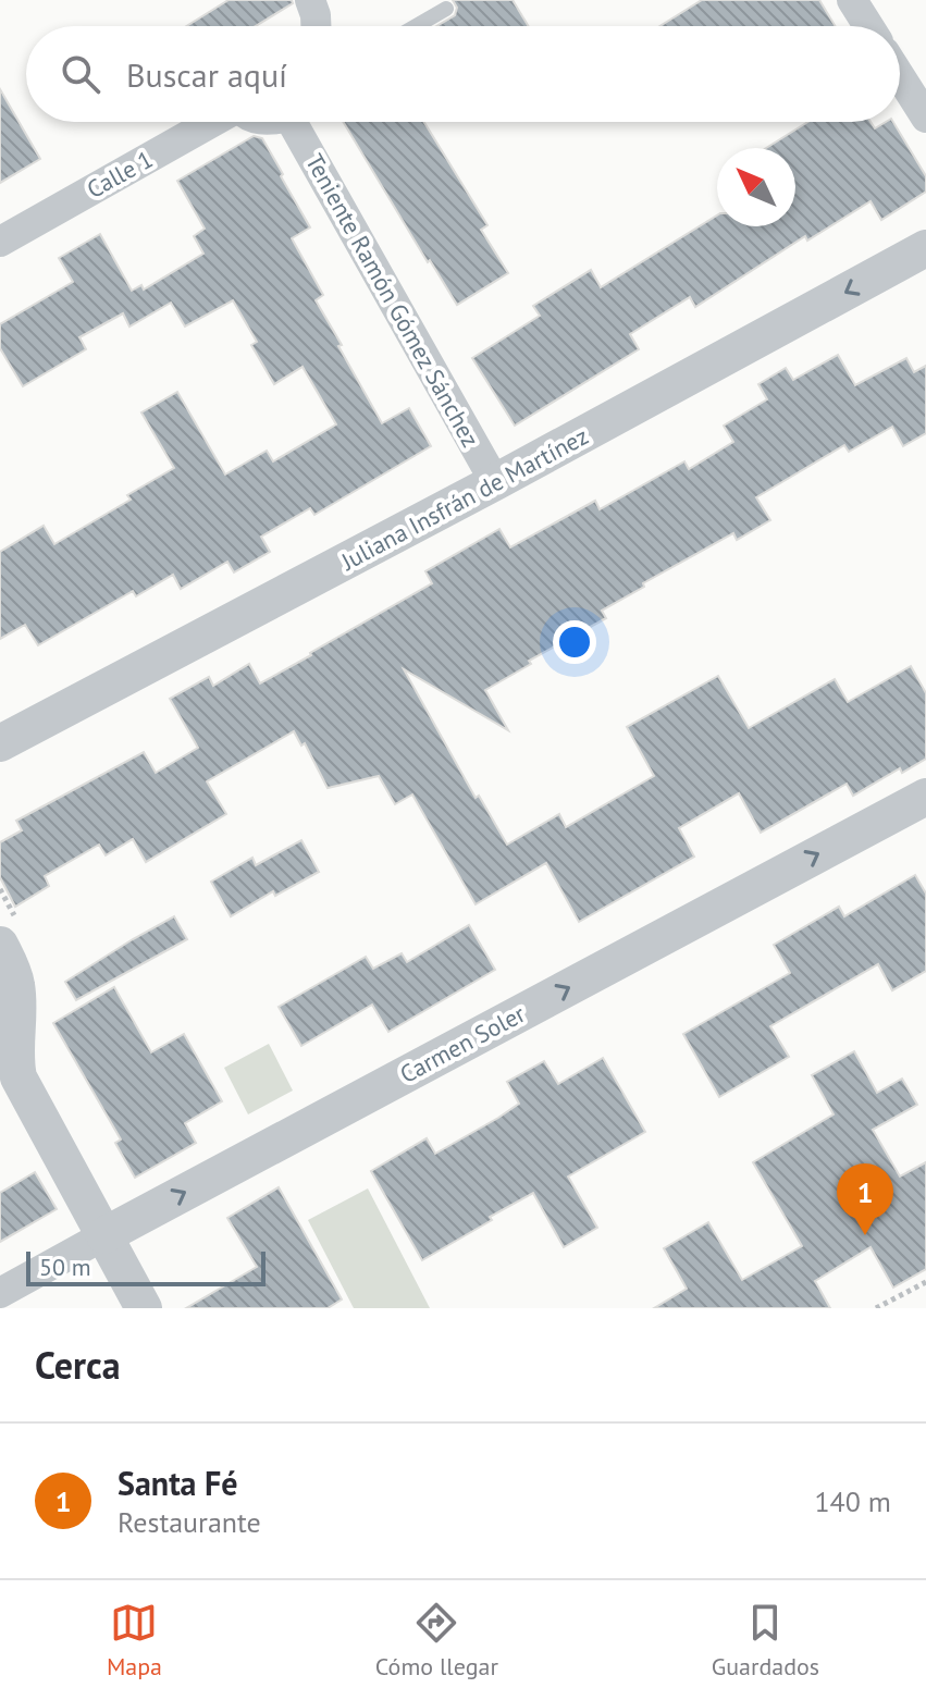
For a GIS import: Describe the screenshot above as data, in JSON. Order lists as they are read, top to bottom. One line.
{"streets":{"street":["Calle 1","Teniente Ramón Gómez Sánchez","Juliana Insfrán de Martínez","Carmen Soler"]},"crossings":[["Teniente Ramón Gómez Sánchez","Juliana Insfrán de Martínez"]],"one_way":["Juliana Insfrán de Martínez","Carmen Soler"],"scale_bar":"50 m","north":"top left","page":{"search":"Buscar aquí","pins":"1","scale":"50 m","heading":"Cerca","list":[{"mark":"1","name":"Santa Fé","note":"Restaurante","value":"140 m"}],"nav":["Mapa","Cómo llegar","Guardados"]}}
